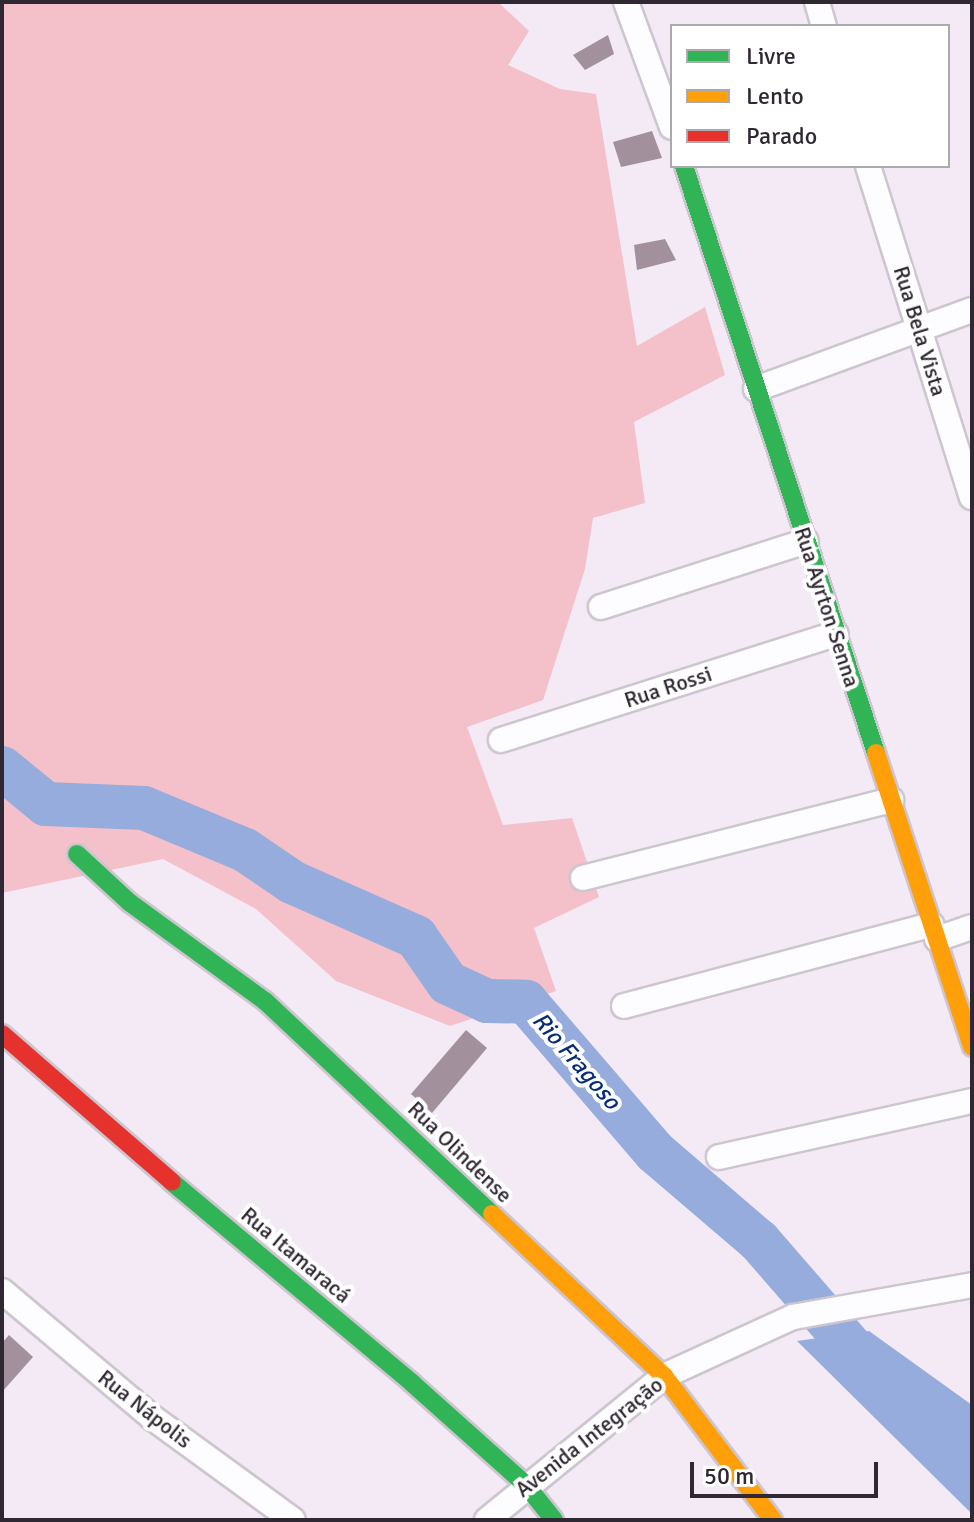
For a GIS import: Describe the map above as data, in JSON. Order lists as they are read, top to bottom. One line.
{"streets":{"street":["Rua Bela Vista","Rua Ayrton Senna","Rua Rossi","Rua Olindense","Rua Itamaracá","Rua Nápolis","Avenida Integração"]},"crossings":[["Rua Ayrton Senna","Rua Rossi"],["Rua Olindense","Avenida Integração"],["Rua Itamaracá","Avenida Integração"]],"water":["Rio Fragoso"],"legend":["Livre","Lento","Parado"],"scale_bar":"50 m"}
